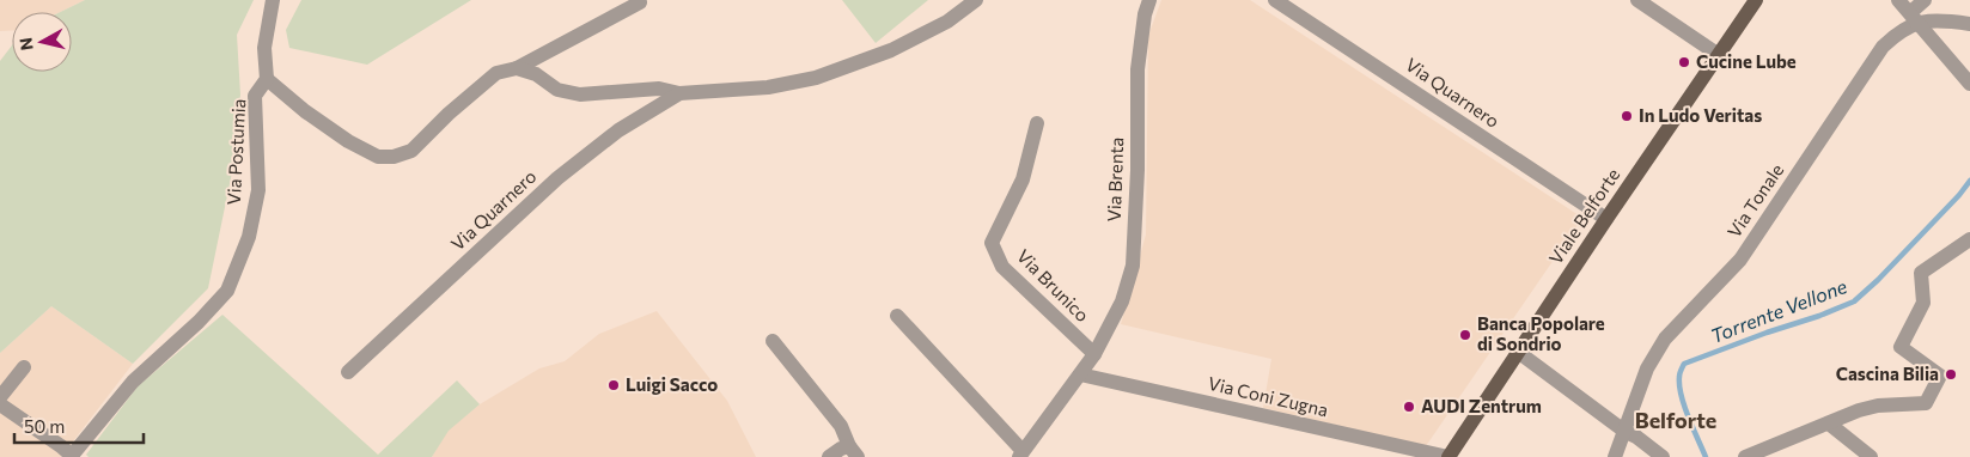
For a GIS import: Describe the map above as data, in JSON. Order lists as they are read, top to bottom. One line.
{"streets":{"main road":["Viale Belforte"],"street":["Via Quarnero","Via Postumia","Via Brenta","Via Tonale","Via Brunico","Via Coni Zugna"]},"crossings":[["Via Quarnero","Viale Belforte"],["Via Brenta","Via Brunico"],["Viale Belforte","Via Coni Zugna"]],"districts":["Belforte"],"water":["Torrente Vellone"],"places":["Cucine Lube","In Ludo Veritas","Banca Popolare di Sondrio","Cascina Bilia","Luigi Sacco","AUDI Zentrum"],"scale_bar":"50 m","north":"left"}
